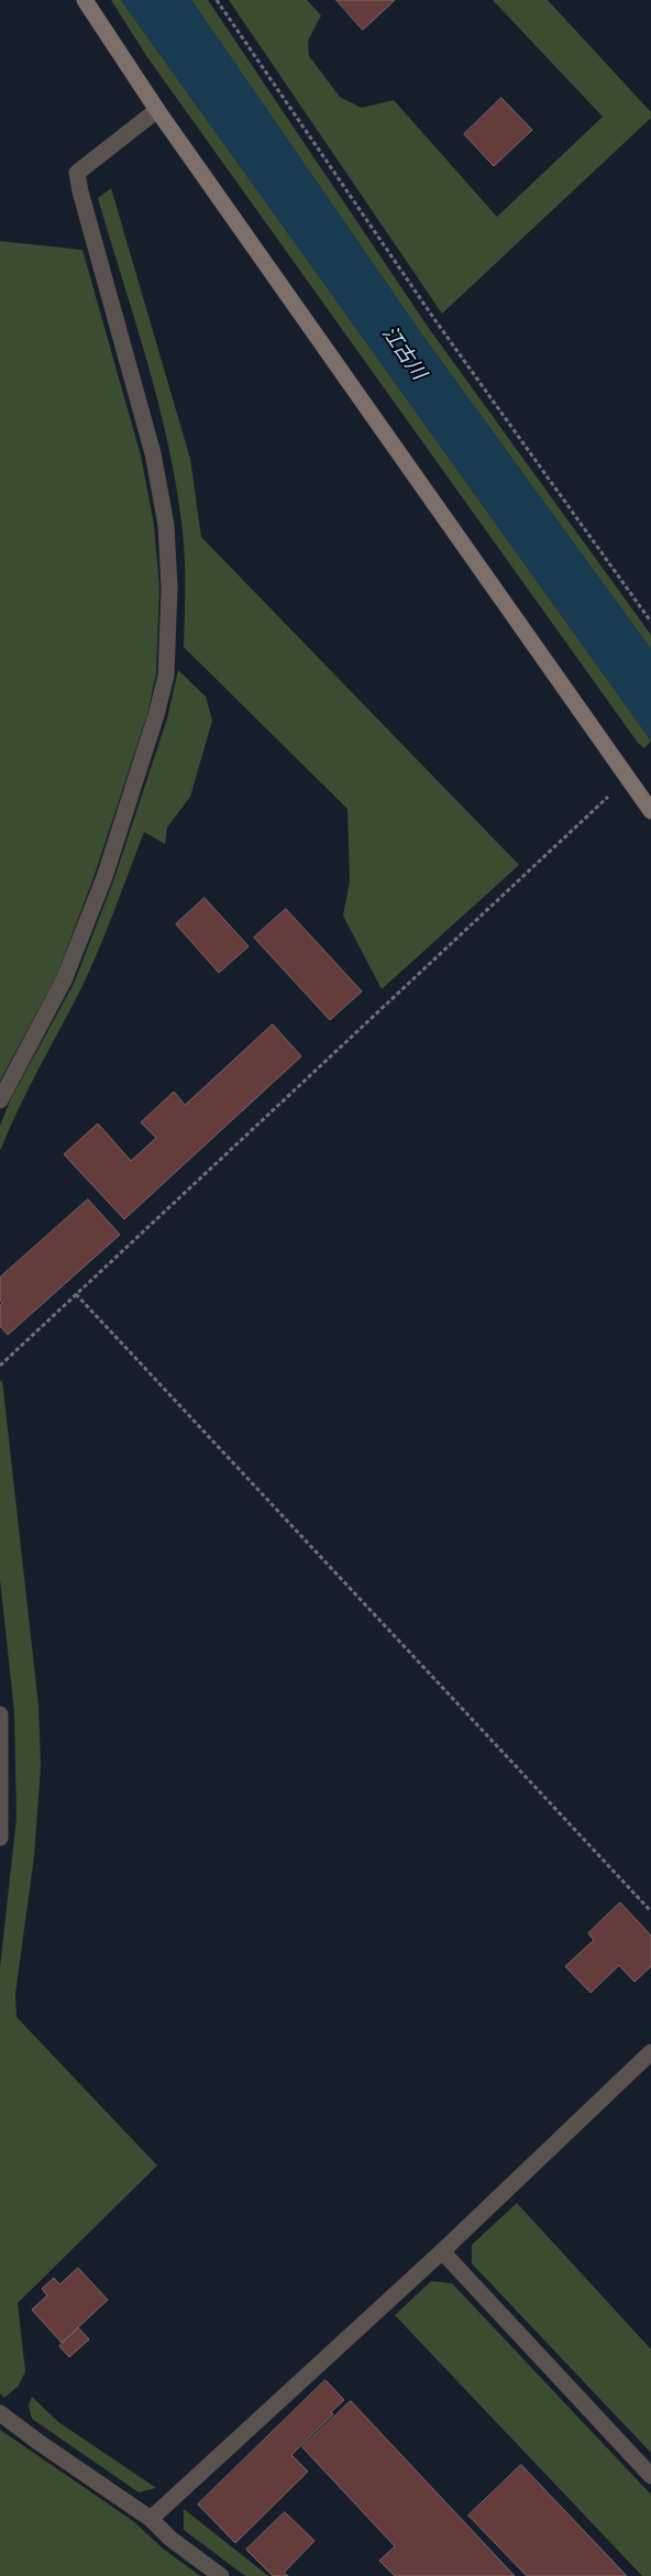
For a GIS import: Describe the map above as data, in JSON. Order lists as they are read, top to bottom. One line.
{"water":["江古川"]}
